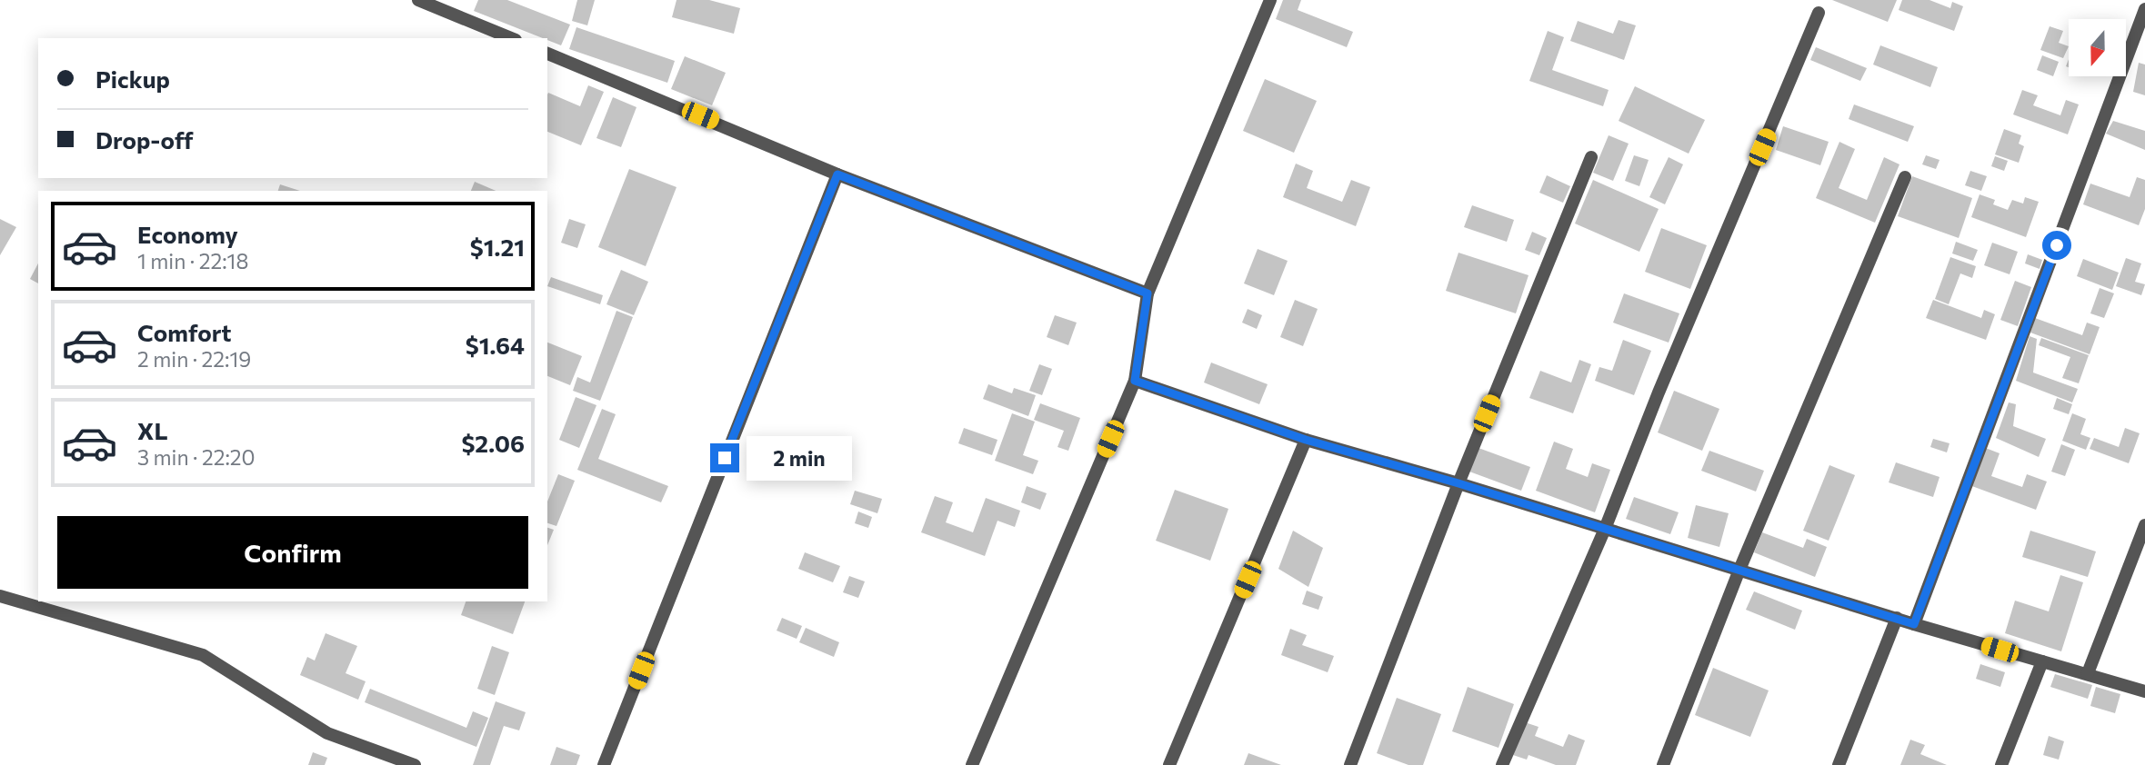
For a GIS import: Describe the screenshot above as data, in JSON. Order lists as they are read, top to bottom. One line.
{"north":"bottom","page":{"banner":["Pickup","Drop-off"],"list":[{"name":"Economy","note":"1 min · 22:18","value":"$1.21"},{"name":"Comfort","note":"2 min · 22:19","value":"$1.64"},{"name":"XL","note":"3 min · 22:20","value":"$2.06"}],"bubble":"2 min","buttons":"Confirm"}}
